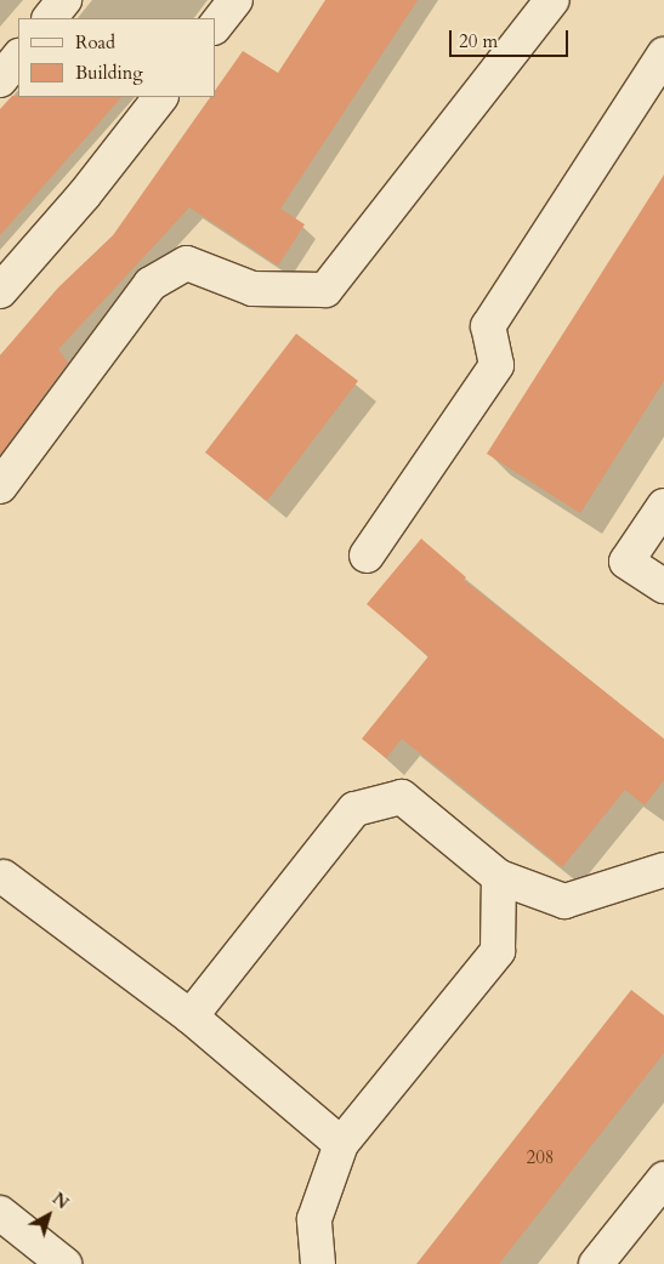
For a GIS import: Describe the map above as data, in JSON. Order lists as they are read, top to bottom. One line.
{"house_numbers":["208"],"legend":["Road","Building"],"scale_bar":"20 m","north":"top right"}
